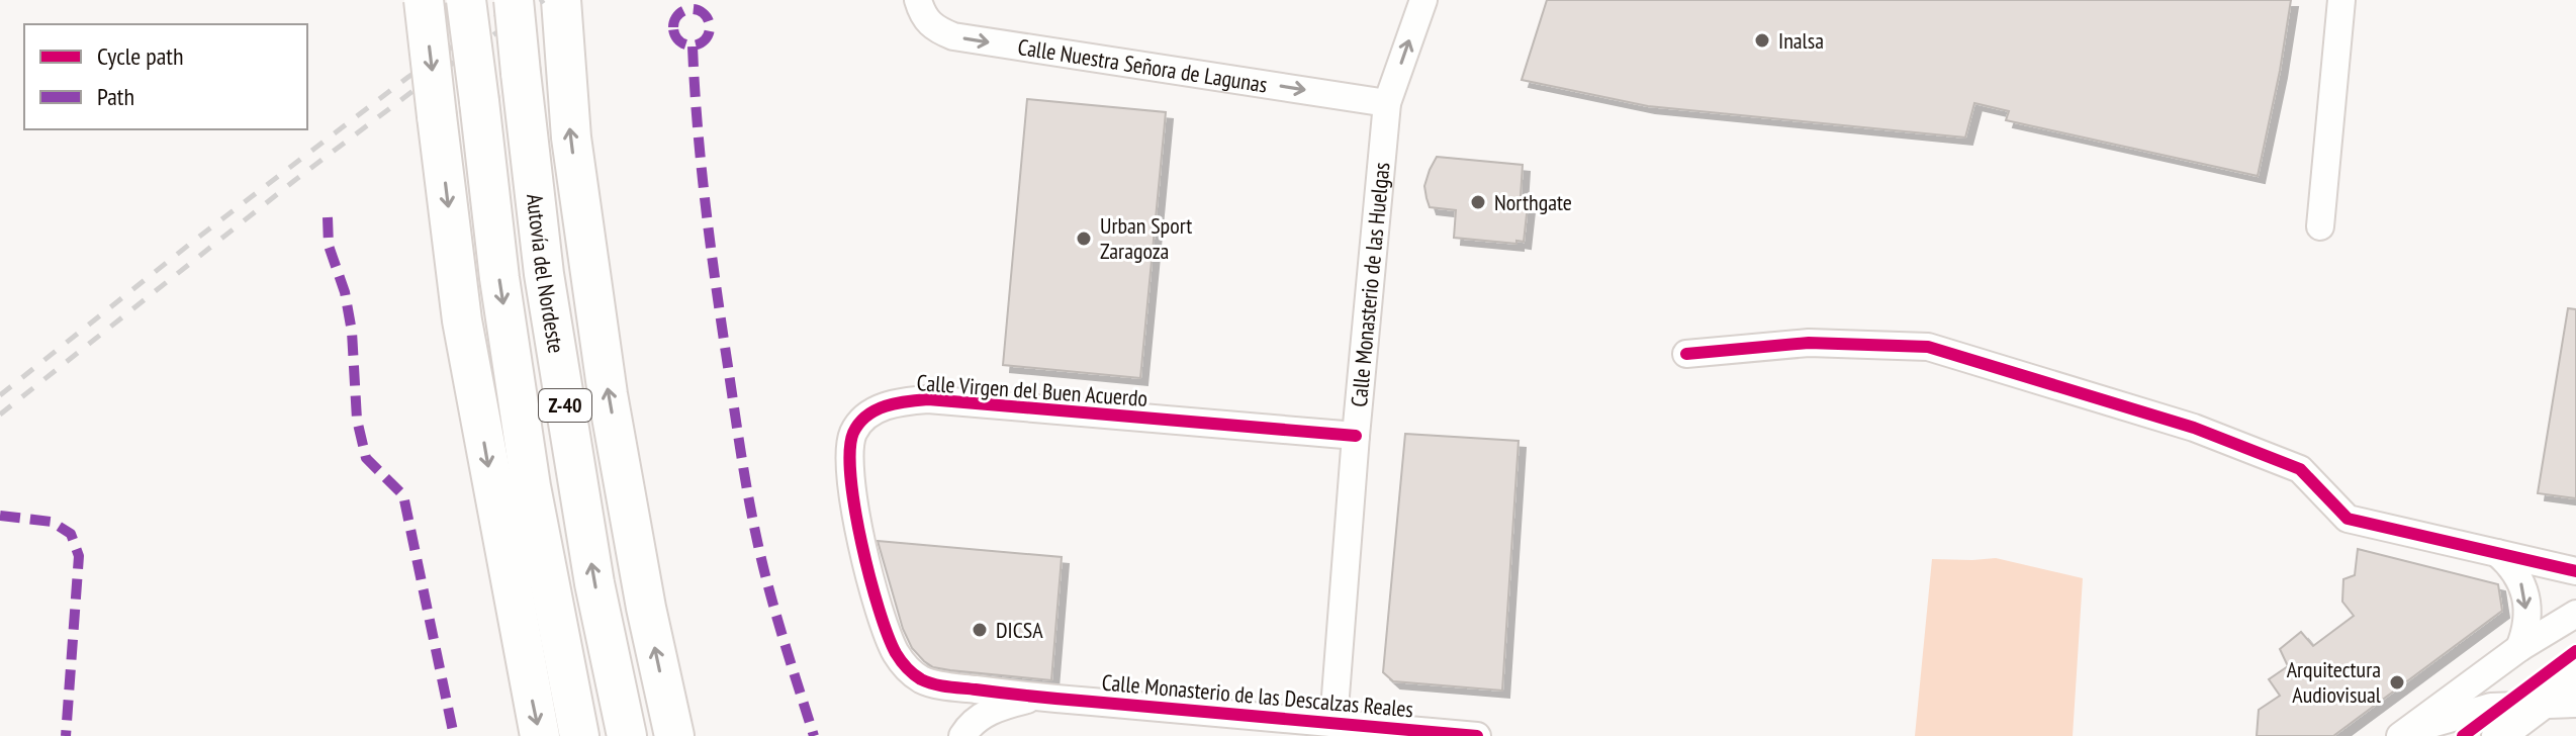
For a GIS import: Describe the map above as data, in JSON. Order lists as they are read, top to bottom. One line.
{"streets":{"highway":["Autovía del Nordeste","Z-40"],"street":["Calle Nuestra Señora de Lagunas","Calle Monasterio de las Huelgas","Calle Virgen del Buen Acuerdo","Calle Monasterio de las Descalzas Reales"]},"crossings":[["Calle Nuestra Señora de Lagunas","Calle Monasterio de las Huelgas"],["Calle Monasterio de las Huelgas","Calle Virgen del Buen Acuerdo"],["Calle Monasterio de las Huelgas","Calle Monasterio de las Descalzas Reales"],["Calle Virgen del Buen Acuerdo","Calle Monasterio de las Descalzas Reales"]],"one_way":["Calle Nuestra Señora de Lagunas"],"places":["Inalsa","Northgate","Urban Sport Zaragoza","DICSA","Arquitectura Audiovisual"],"legend":["Cycle path","Path"]}
